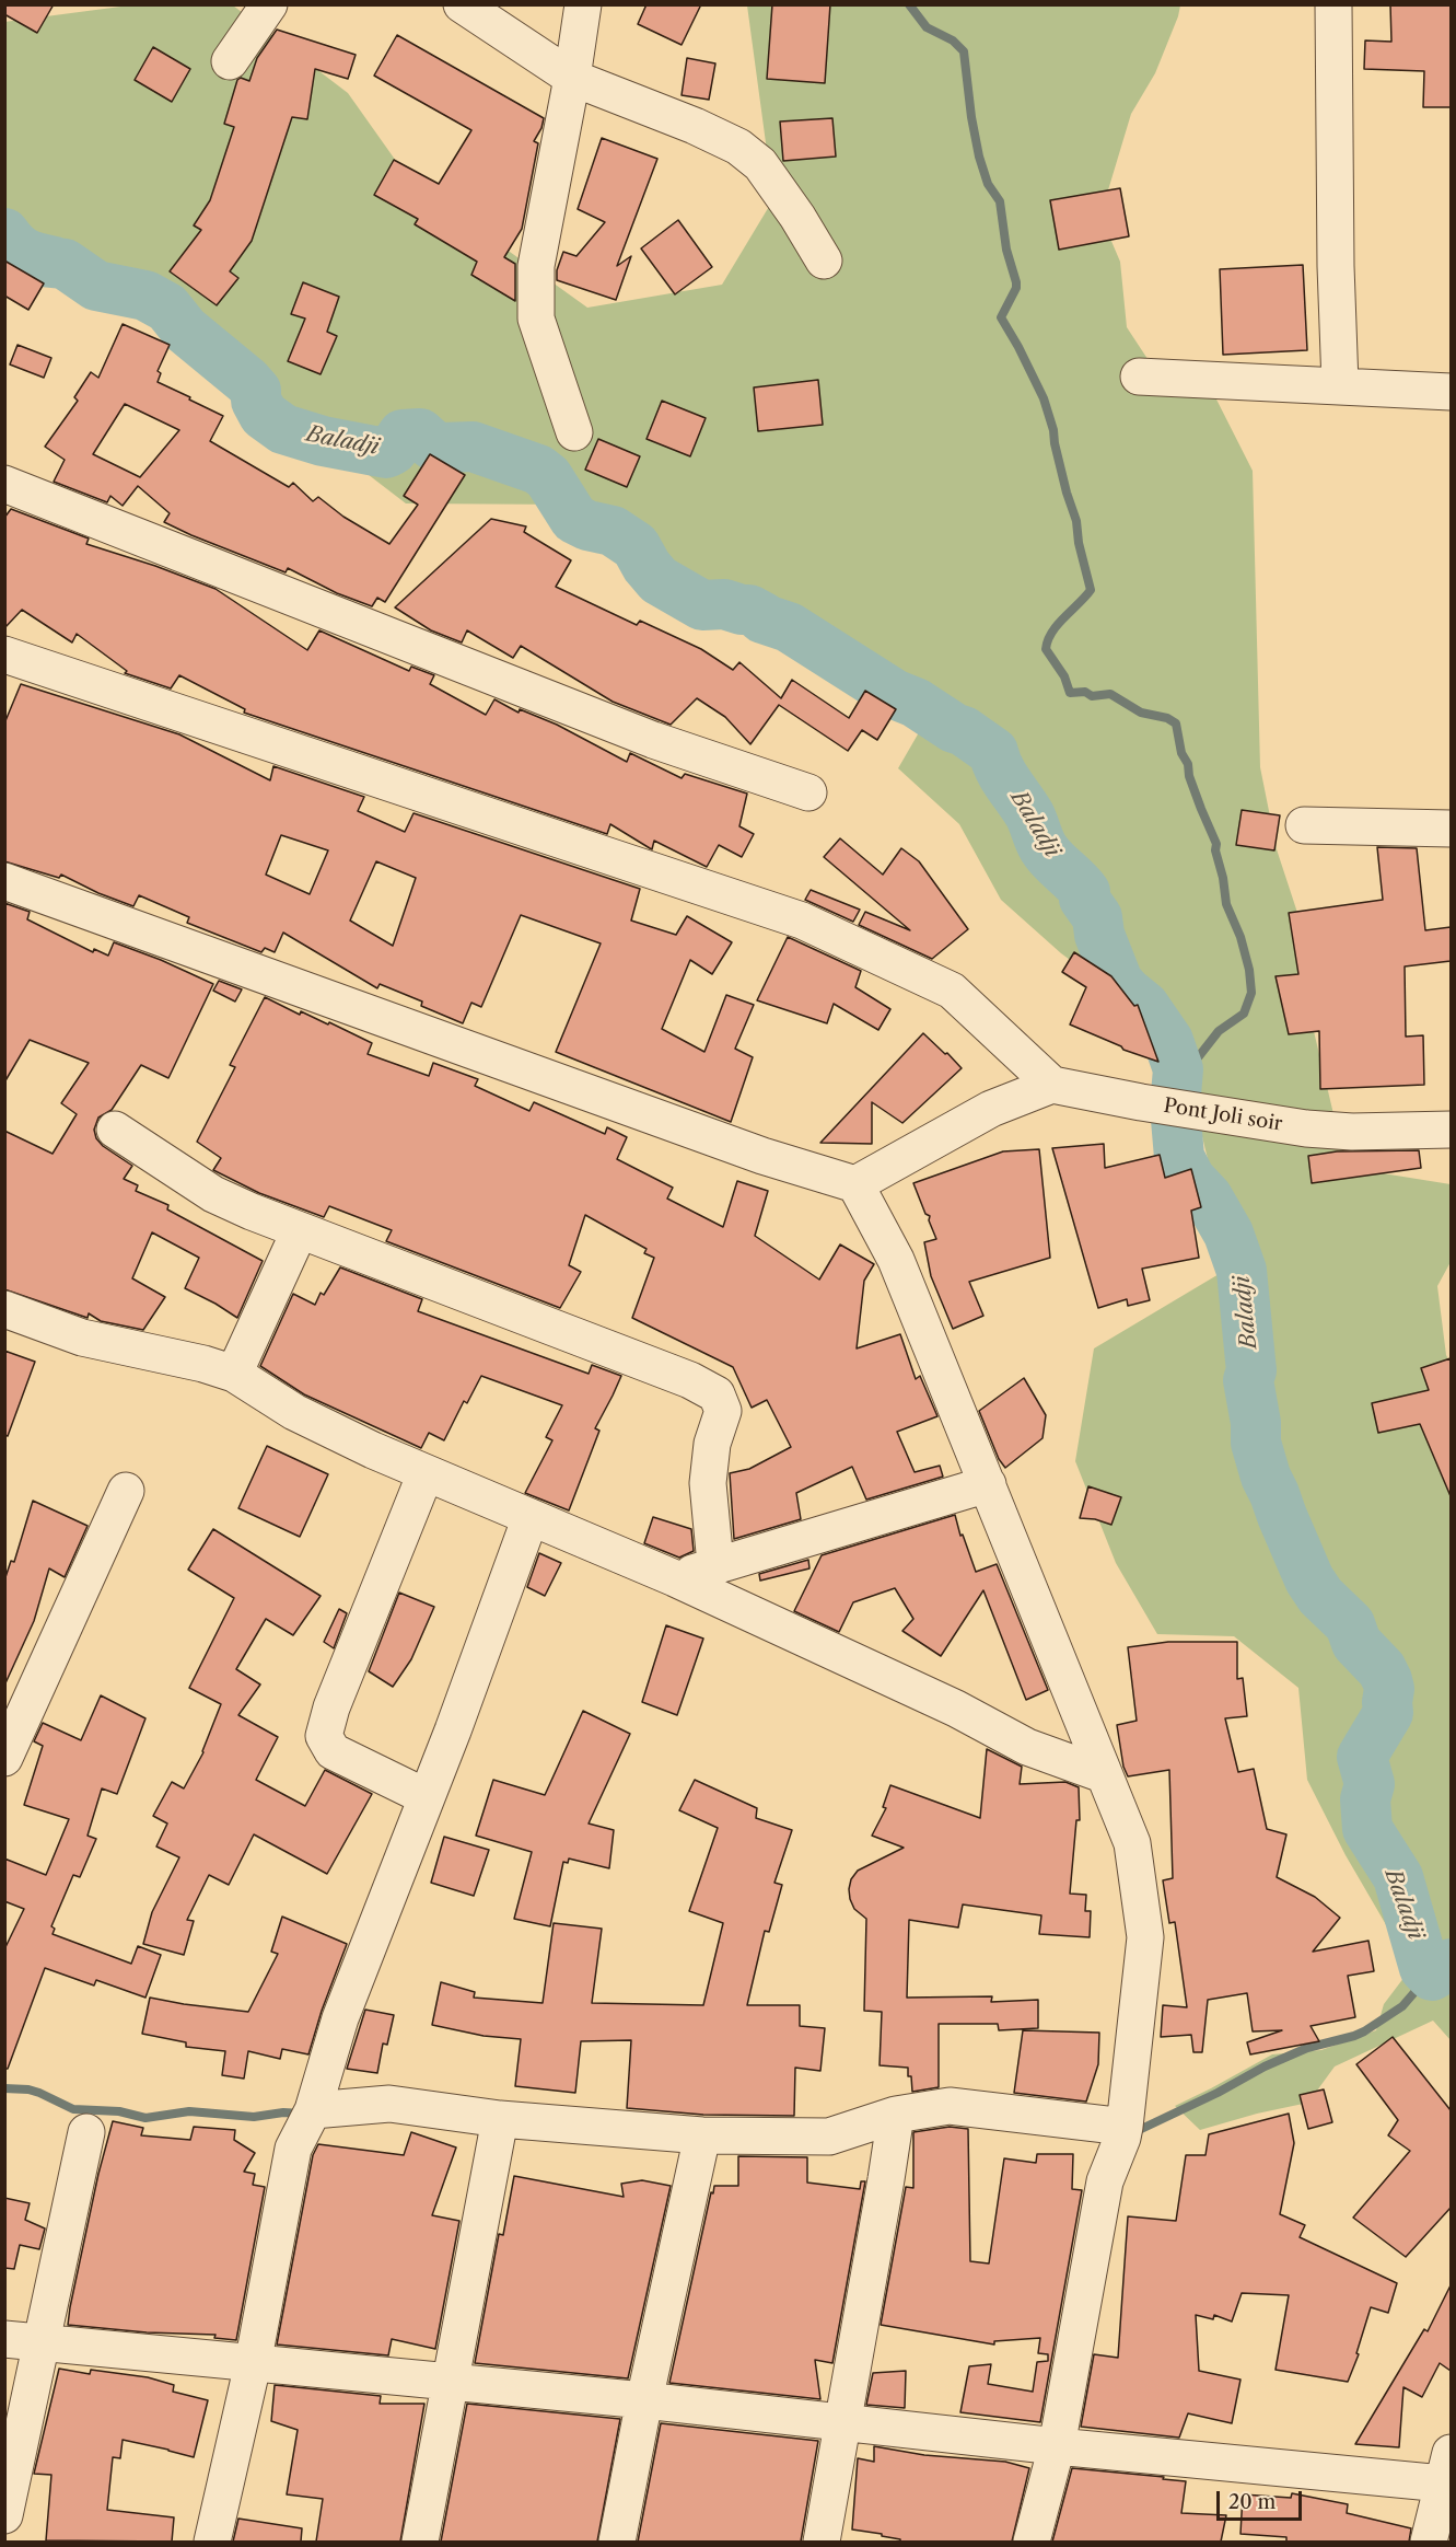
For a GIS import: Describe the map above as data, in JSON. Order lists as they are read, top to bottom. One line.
{"streets":{"street":["Pont Joli soir"]},"water":["Baladji"],"scale_bar":"20 m"}
